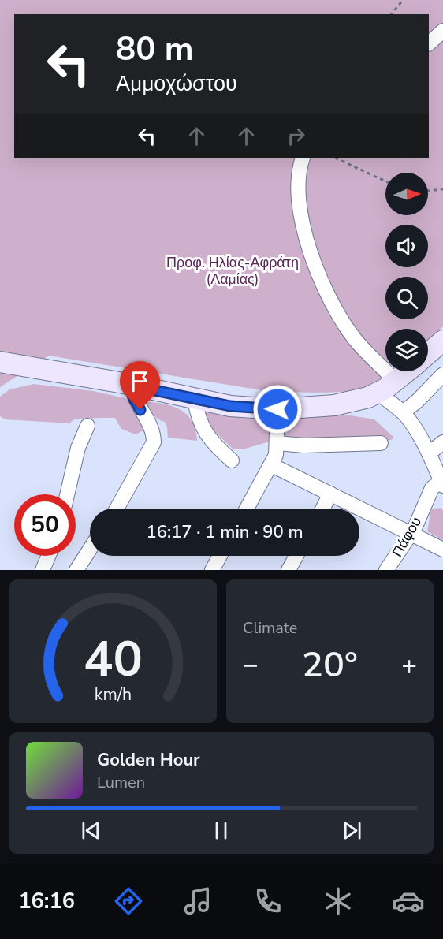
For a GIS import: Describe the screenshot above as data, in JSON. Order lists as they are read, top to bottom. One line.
{"streets":{"street":["Πάφου"]},"parks":["Προφ. Ηλίας-Αφράτη (Λαμίας)"],"north":"right","page":{"turn":["80 m","Αμμοχώστου"],"limit":"50","trip":"16:17 · 1 min · 90 m","tile":"Climate","heat":["−","20°","+"],"song":["Golden Hour","Lumen"],"tabs":"16:16","gauge":["40","km/h"]}}
